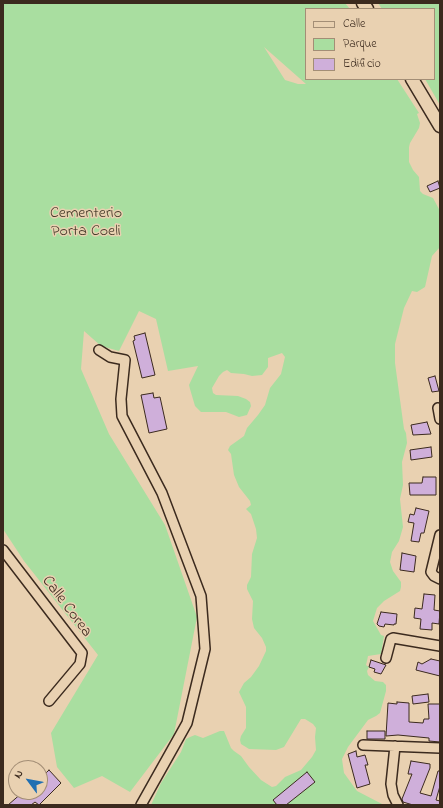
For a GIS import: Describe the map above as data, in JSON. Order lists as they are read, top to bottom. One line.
{"streets":{"street":["Calle Corea"]},"parks":["Cementerio Porta Coeli"],"legend":["Calle","Parque","Edificio"],"north":"top left"}
